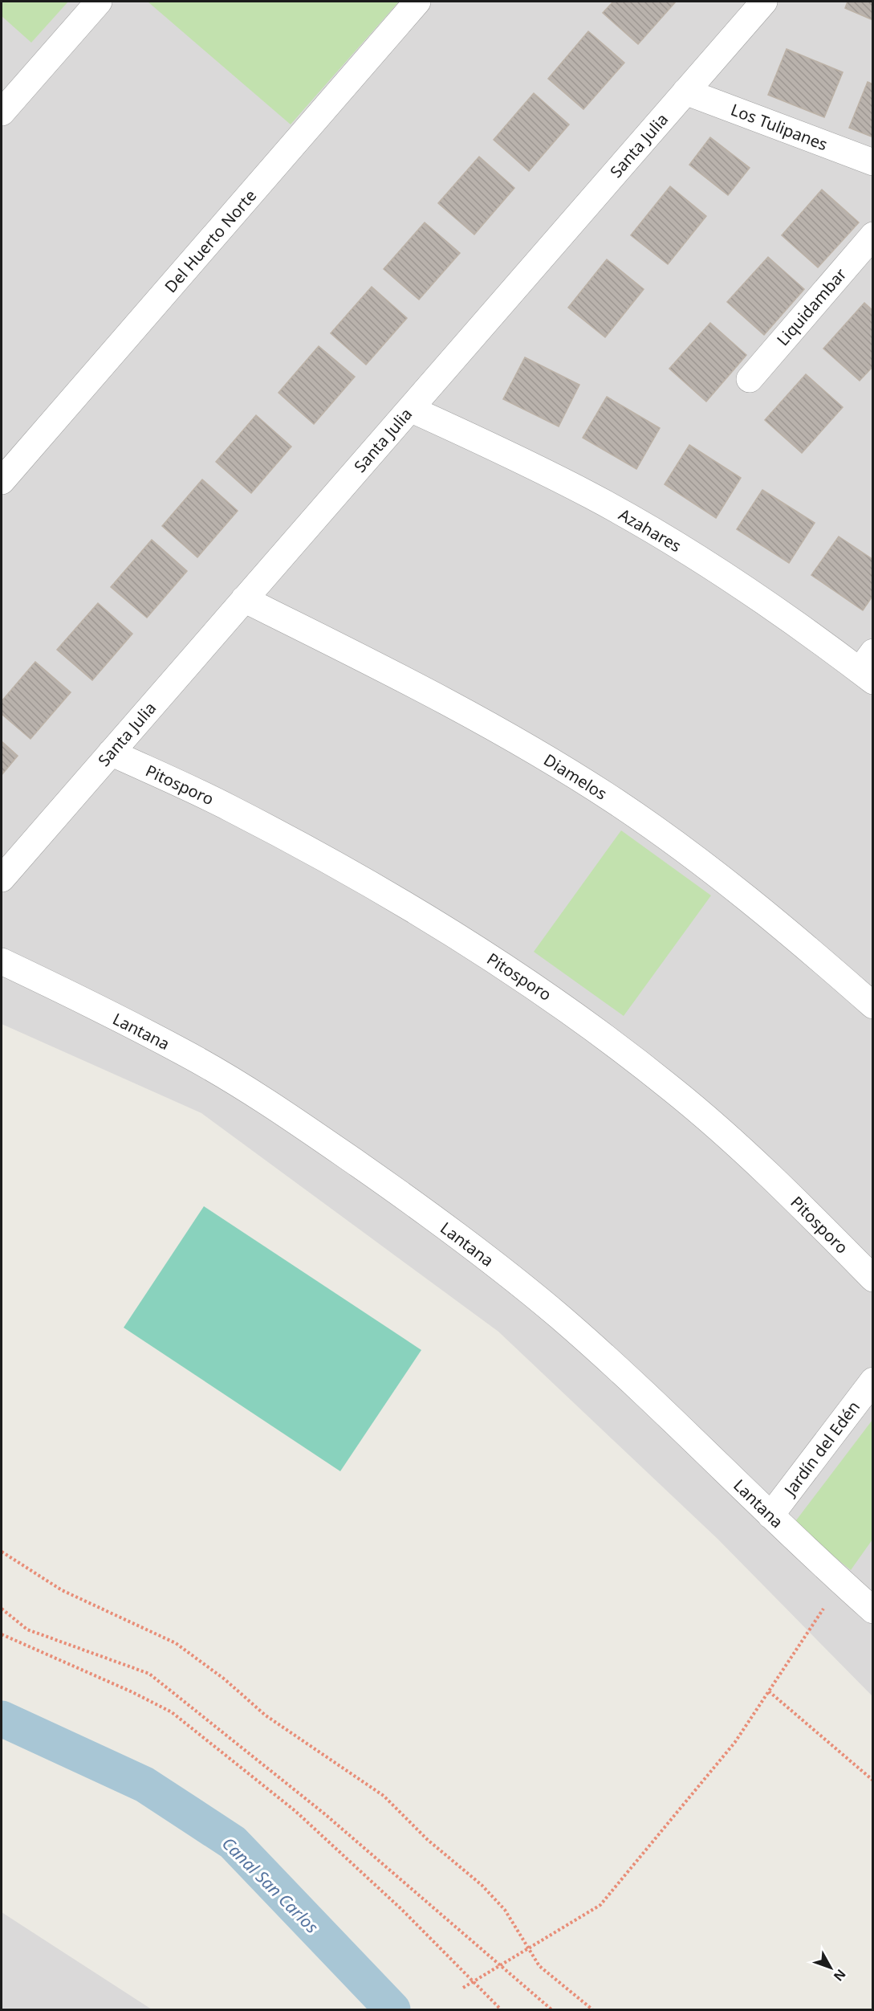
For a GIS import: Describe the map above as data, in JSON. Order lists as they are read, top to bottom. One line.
{"streets":{"street":["Los Tulipanes","Santa Julia","Del Huerto Norte","Liquidambar","Azahares","Diamelos","Pitosporo","Lantana","Jardín del Edén"]},"crossings":[["Los Tulipanes","Santa Julia"],["Santa Julia","Azahares"],["Santa Julia","Diamelos"],["Santa Julia","Pitosporo"],["Lantana","Jardín del Edén"]],"water":["Canal San Carlos"],"north":"bottom right"}
